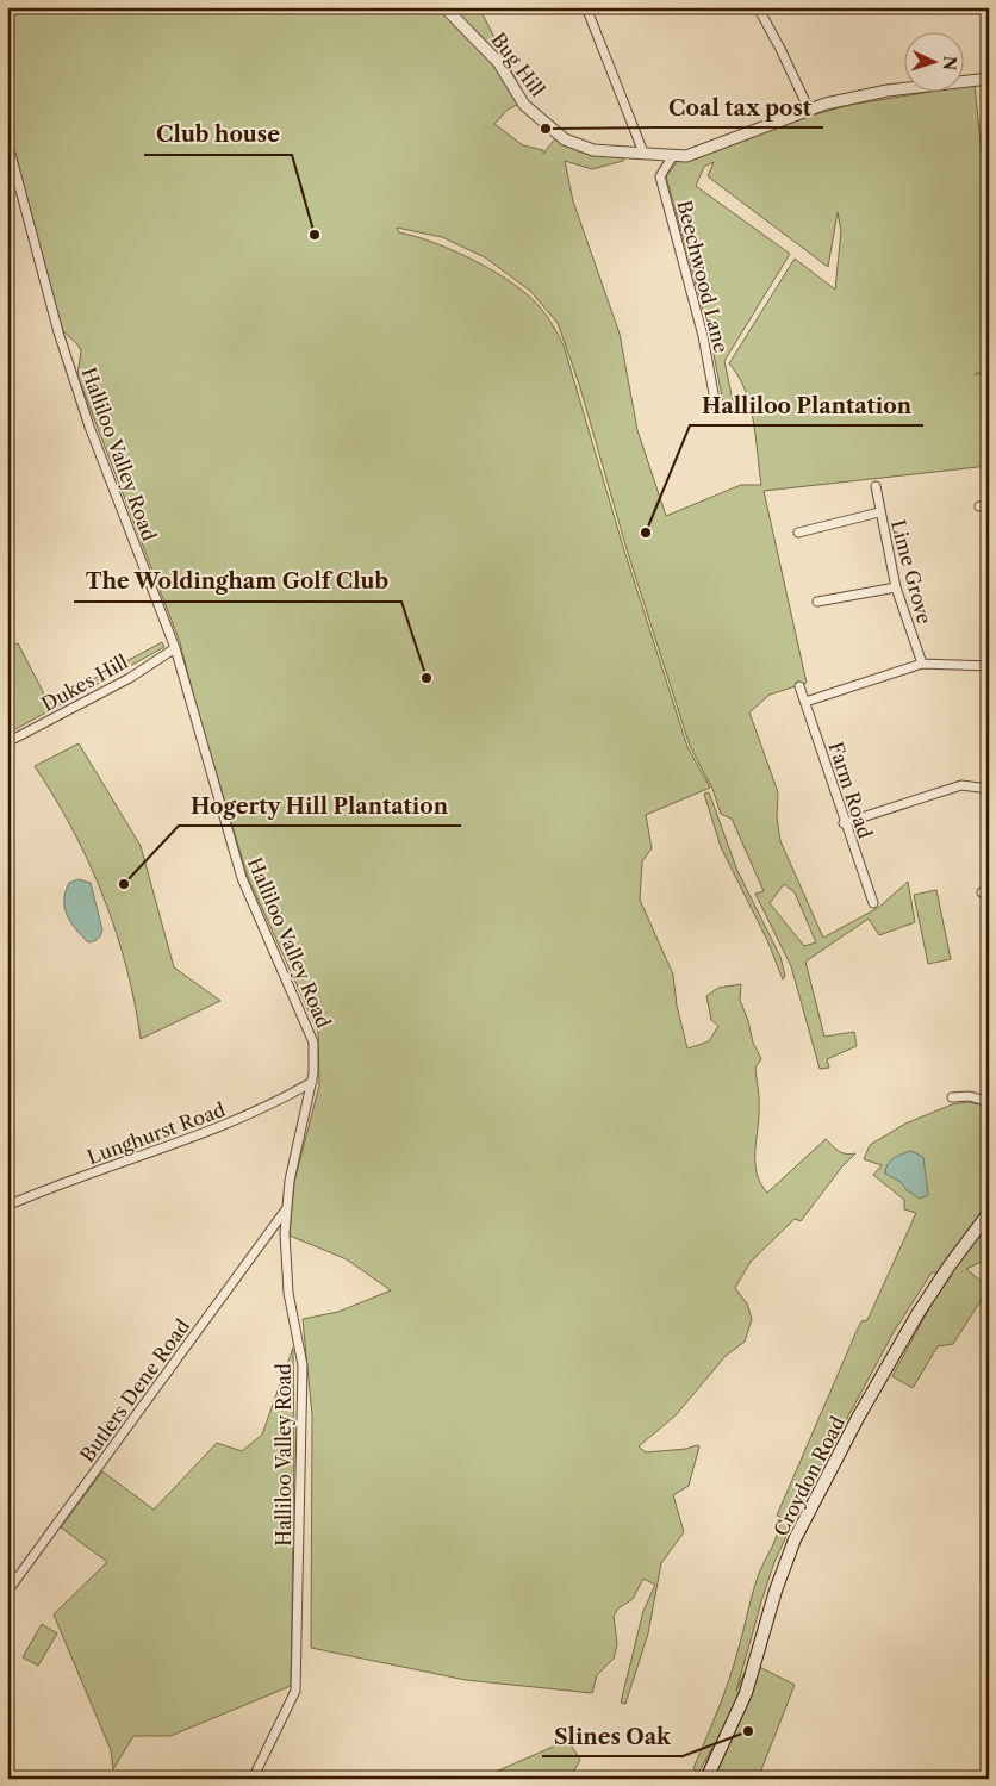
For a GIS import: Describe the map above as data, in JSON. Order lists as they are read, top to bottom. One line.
{"streets":{"main road":["Croydon Road"],"street":["Bug Hill","Beechwood Lane","Halliloo Valley Road","Lime Grove","Dukes Hill","Farm Road","Lunghurst Road","Butlers Dene Road"]},"crossings":[["Bug Hill","Beechwood Lane"],["Halliloo Valley Road","Dukes Hill"],["Halliloo Valley Road","Lunghurst Road"],["Halliloo Valley Road","Butlers Dene Road"]],"places":["Coal tax post","Club house","Halliloo Plantation","The Woldingham Golf Club","Hogerty Hill Plantation","Slines Oak"],"north":"right"}
